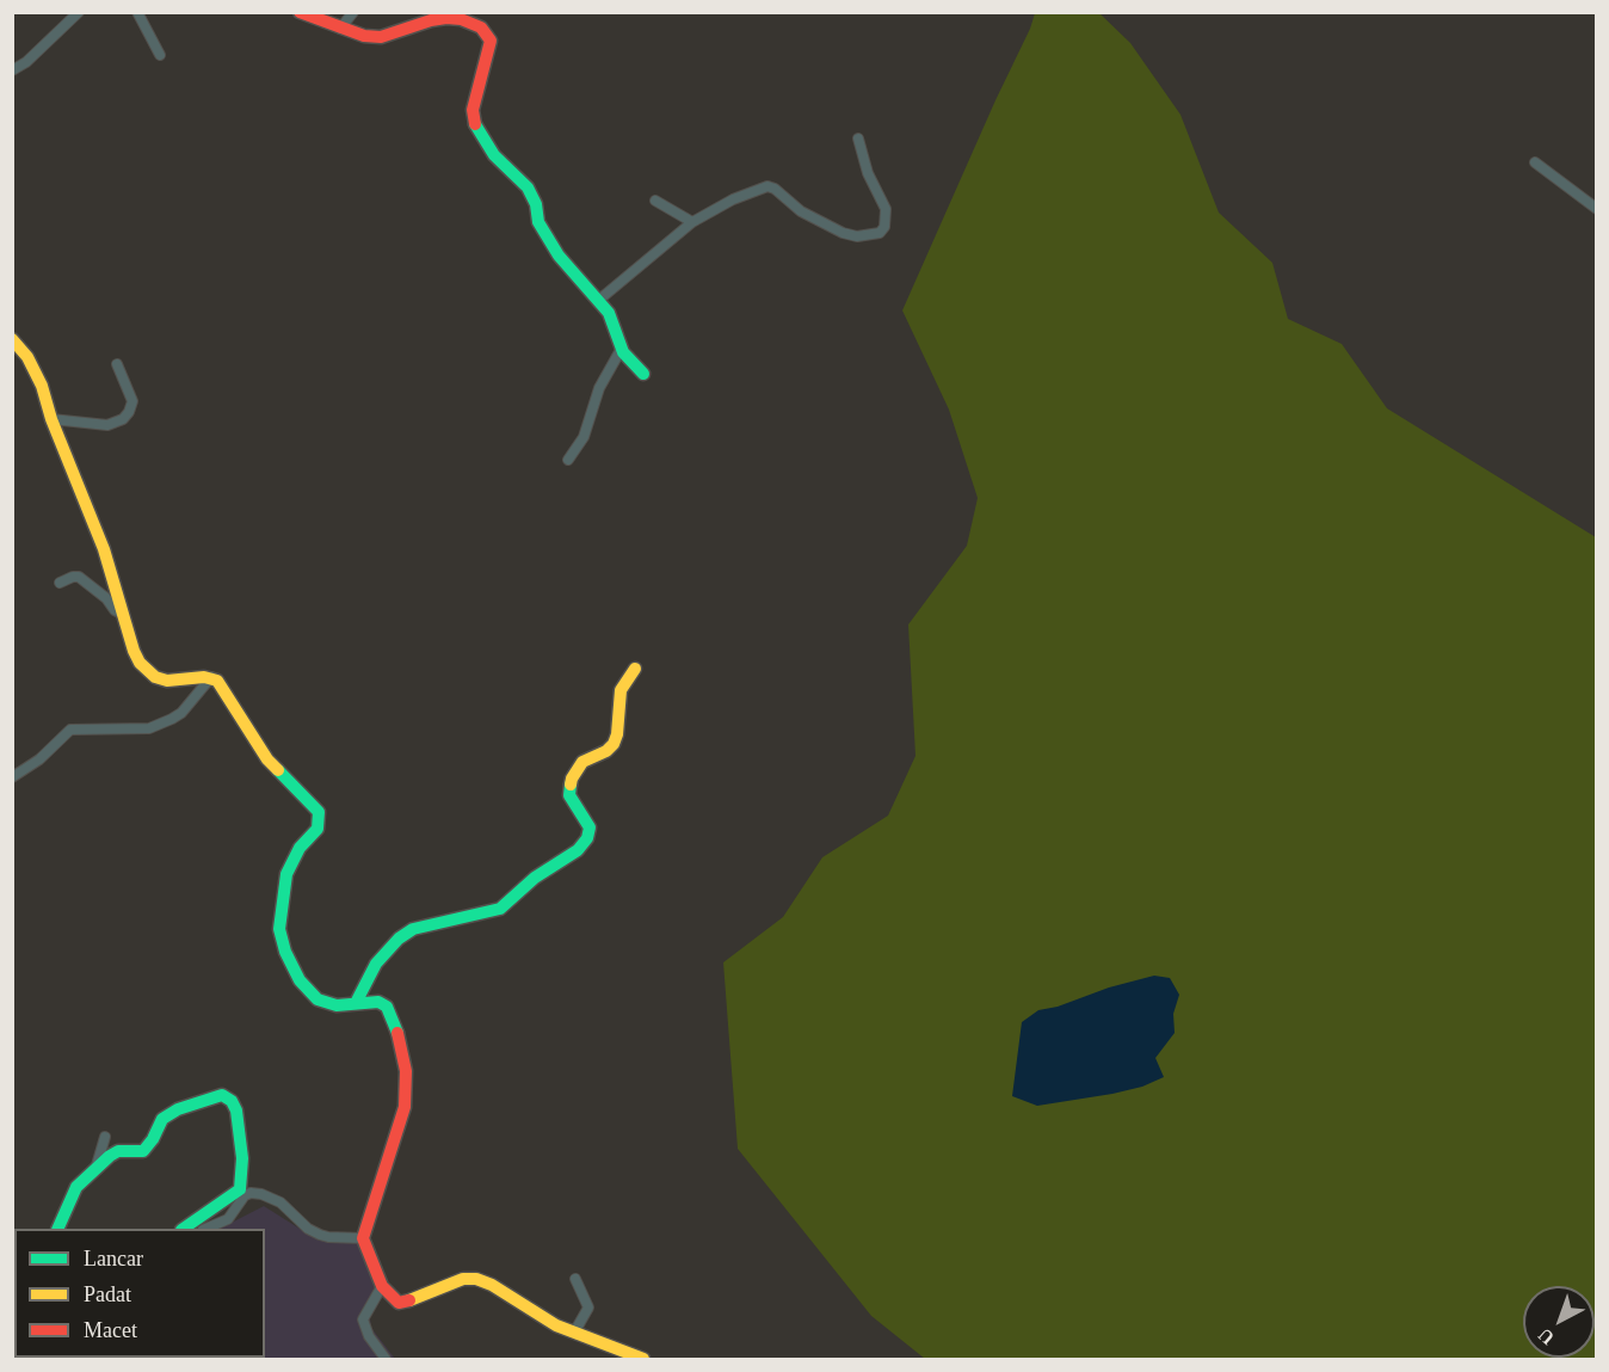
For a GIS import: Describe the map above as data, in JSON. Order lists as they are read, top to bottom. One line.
{"legend":["Lancar","Padat","Macet"],"north":"bottom left"}
